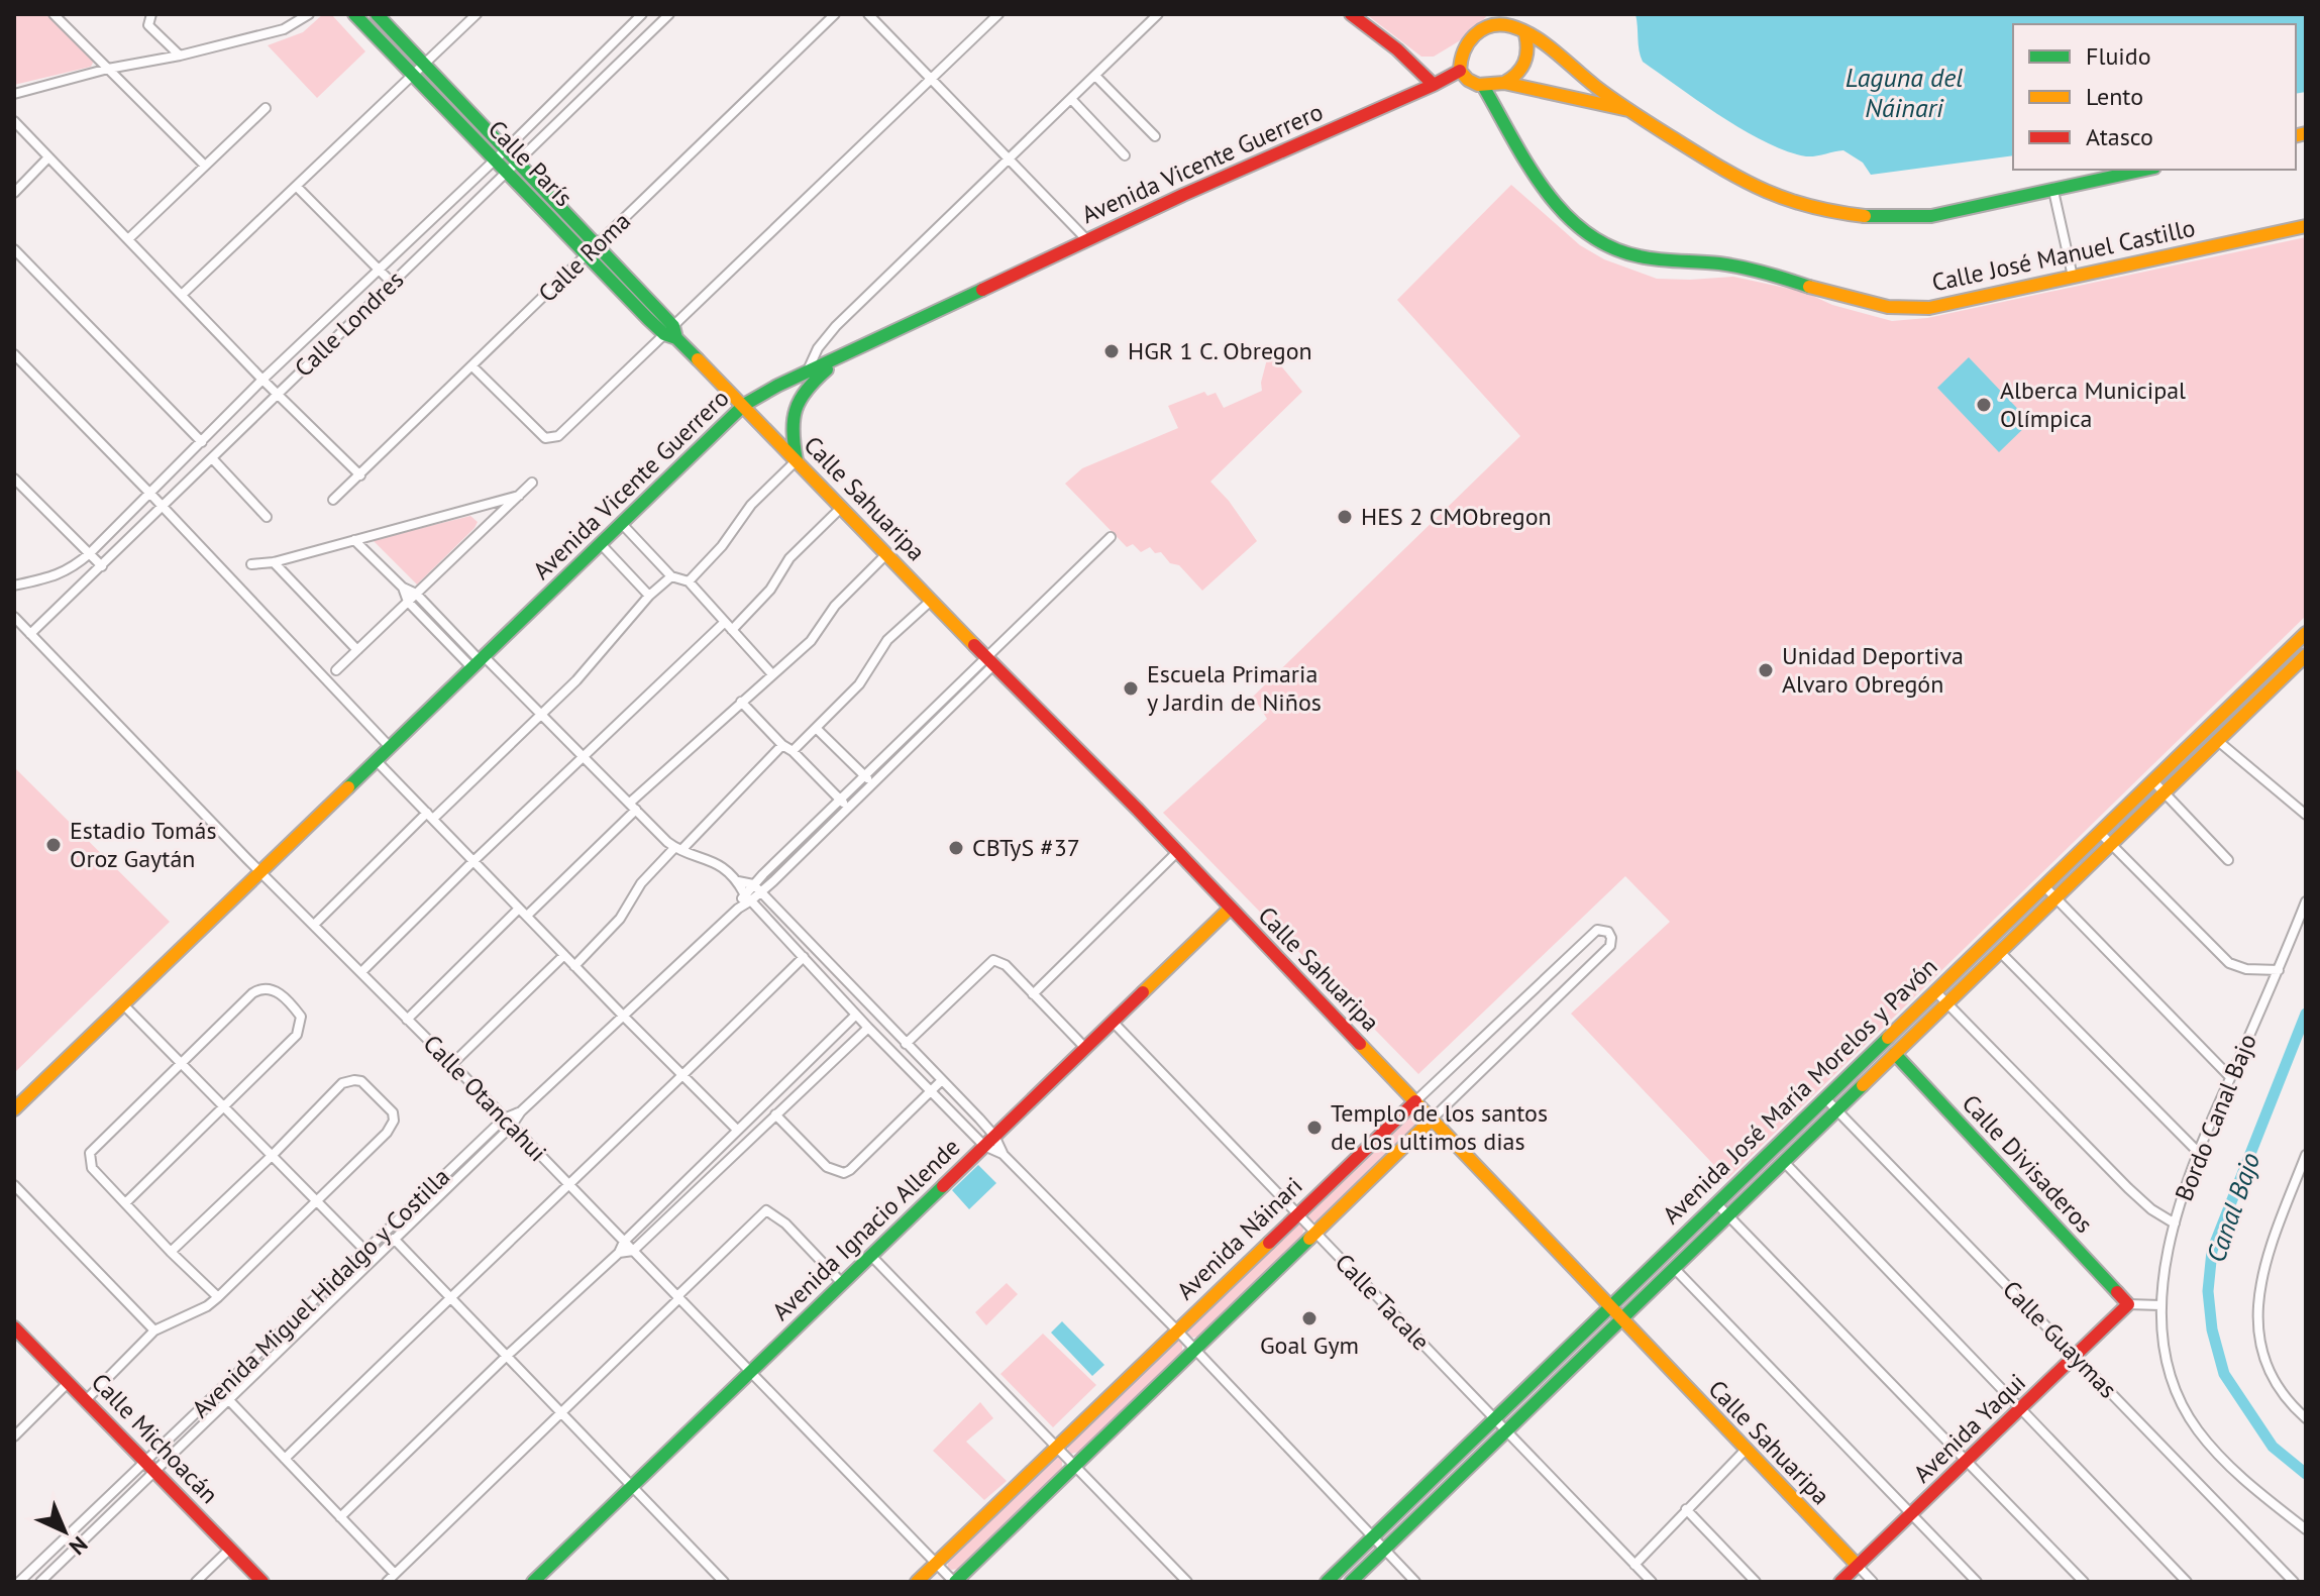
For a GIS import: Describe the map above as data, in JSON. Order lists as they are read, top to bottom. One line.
{"streets":{"main road":["Calle París","Avenida Vicente Guerrero","Calle José Manuel Castillo","Calle Sahuaripa","Avenida José María Morelos y Pavón","Calle Divisaderos","Avenida Ignacio Allende","Avenida Náinari","Avenida Yaqui","Calle Michoacán"],"street":["Calle Roma","Calle Londres","Calle Otancahui","Bordo Canal Bajo","Avenida Miguel Hidalgo y Costilla","Calle Tacale","Calle Guaymas"]},"crossings":[["Calle París","Avenida Vicente Guerrero"],["Calle París","Calle Roma"],["Calle París","Calle Londres"],["Calle París","Calle Sahuaripa"],["Avenida Vicente Guerrero","Calle José Manuel Castillo"],["Avenida Vicente Guerrero","Calle Sahuaripa"],["Avenida Vicente Guerrero","Calle Otancahui"],["Calle Londres","Calle Otancahui"],["Calle Sahuaripa","Avenida José María Morelos y Pavón"],["Calle Sahuaripa","Avenida Ignacio Allende"],["Calle Sahuaripa","Avenida Náinari"],["Calle Sahuaripa","Avenida Miguel Hidalgo y Costilla"],["Calle Sahuaripa","Avenida Yaqui"],["Avenida José María Morelos y Pavón","Calle Divisaderos"],["Avenida José María Morelos y Pavón","Calle Tacale"],["Avenida José María Morelos y Pavón","Calle Guaymas"],["Calle Otancahui","Avenida Ignacio Allende"],["Calle Otancahui","Avenida Náinari"],["Calle Otancahui","Avenida Miguel Hidalgo y Costilla"],["Calle Divisaderos","Avenida Yaqui"],["Avenida Ignacio Allende","Calle Tacale"],["Avenida Náinari","Calle Tacale"],["Avenida Miguel Hidalgo y Costilla","Calle Michoacán"],["Calle Guaymas","Avenida Yaqui"]],"water":["Laguna del Náinari","Canal Bajo"],"places":["HGR 1 C. Obregon","Alberca Municipal Olímpica","HES 2 CMObregon","Unidad Deportiva Alvaro Obregón","Escuela Primaria y Jardin de Niños","Estadio Tomás Oroz Gaytán","CBTyS #37","Templo de los santos de los ultimos dias","Goal Gym"],"legend":["Fluido","Lento","Atasco"],"north":"bottom right"}
